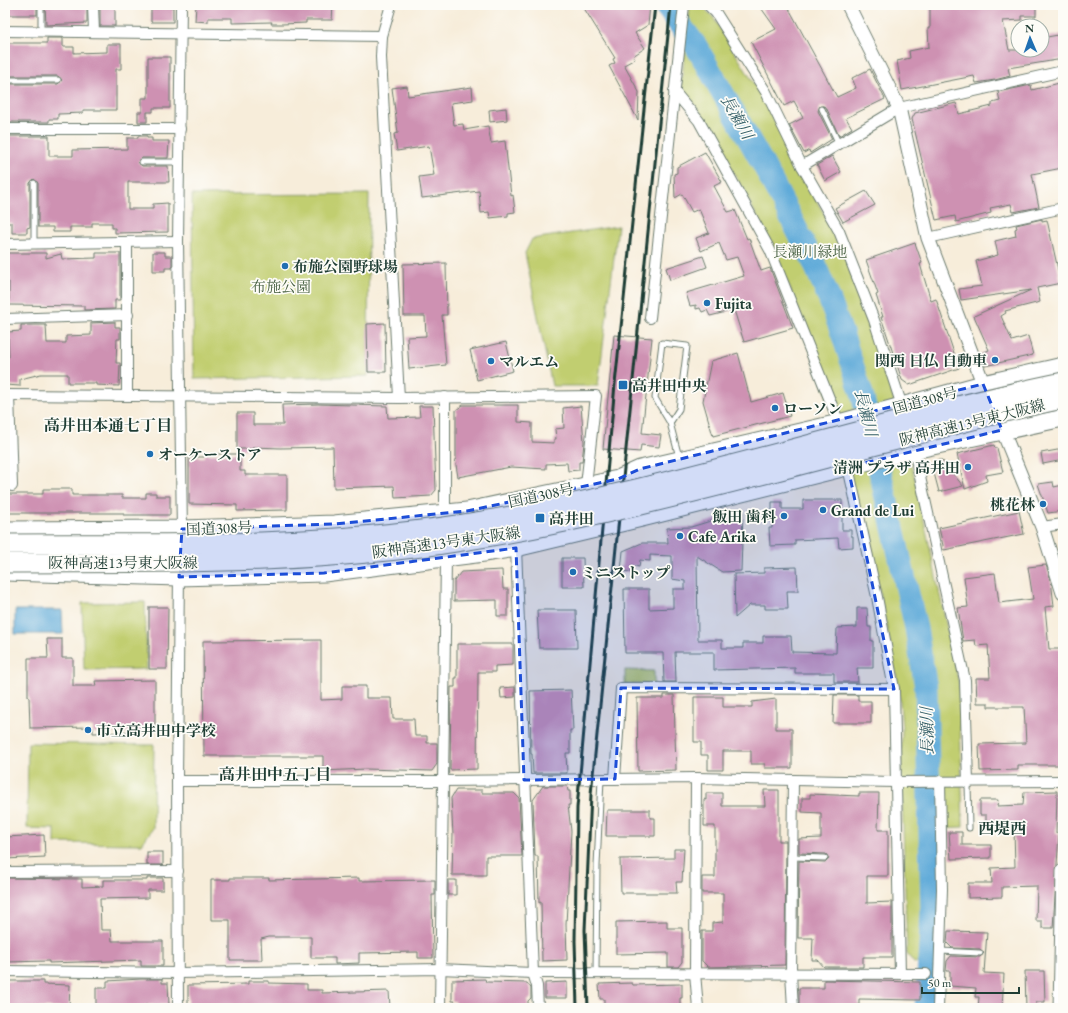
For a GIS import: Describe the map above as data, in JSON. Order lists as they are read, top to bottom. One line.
{"streets":{"highway":["国道308号","阪神高速13号東大阪線"]},"districts":["高井田本通七丁目","高井田中五丁目","西堤西"],"water":["長瀬川"],"parks":["長瀬川緑地","布施公園"],"places":{"other":["布施公園野球場","Fujita","関西 日仏 自動車","マルエム","ローソン","オーケーストア","清洲 プラザ 高井田","桃花林","Grand de Lui","飯田 歯科","Cafe Arika","ミニストップ","市立高井田中学校"],"transit":["高井田中央","高井田"]},"scale_bar":"50 m","north":"top"}
